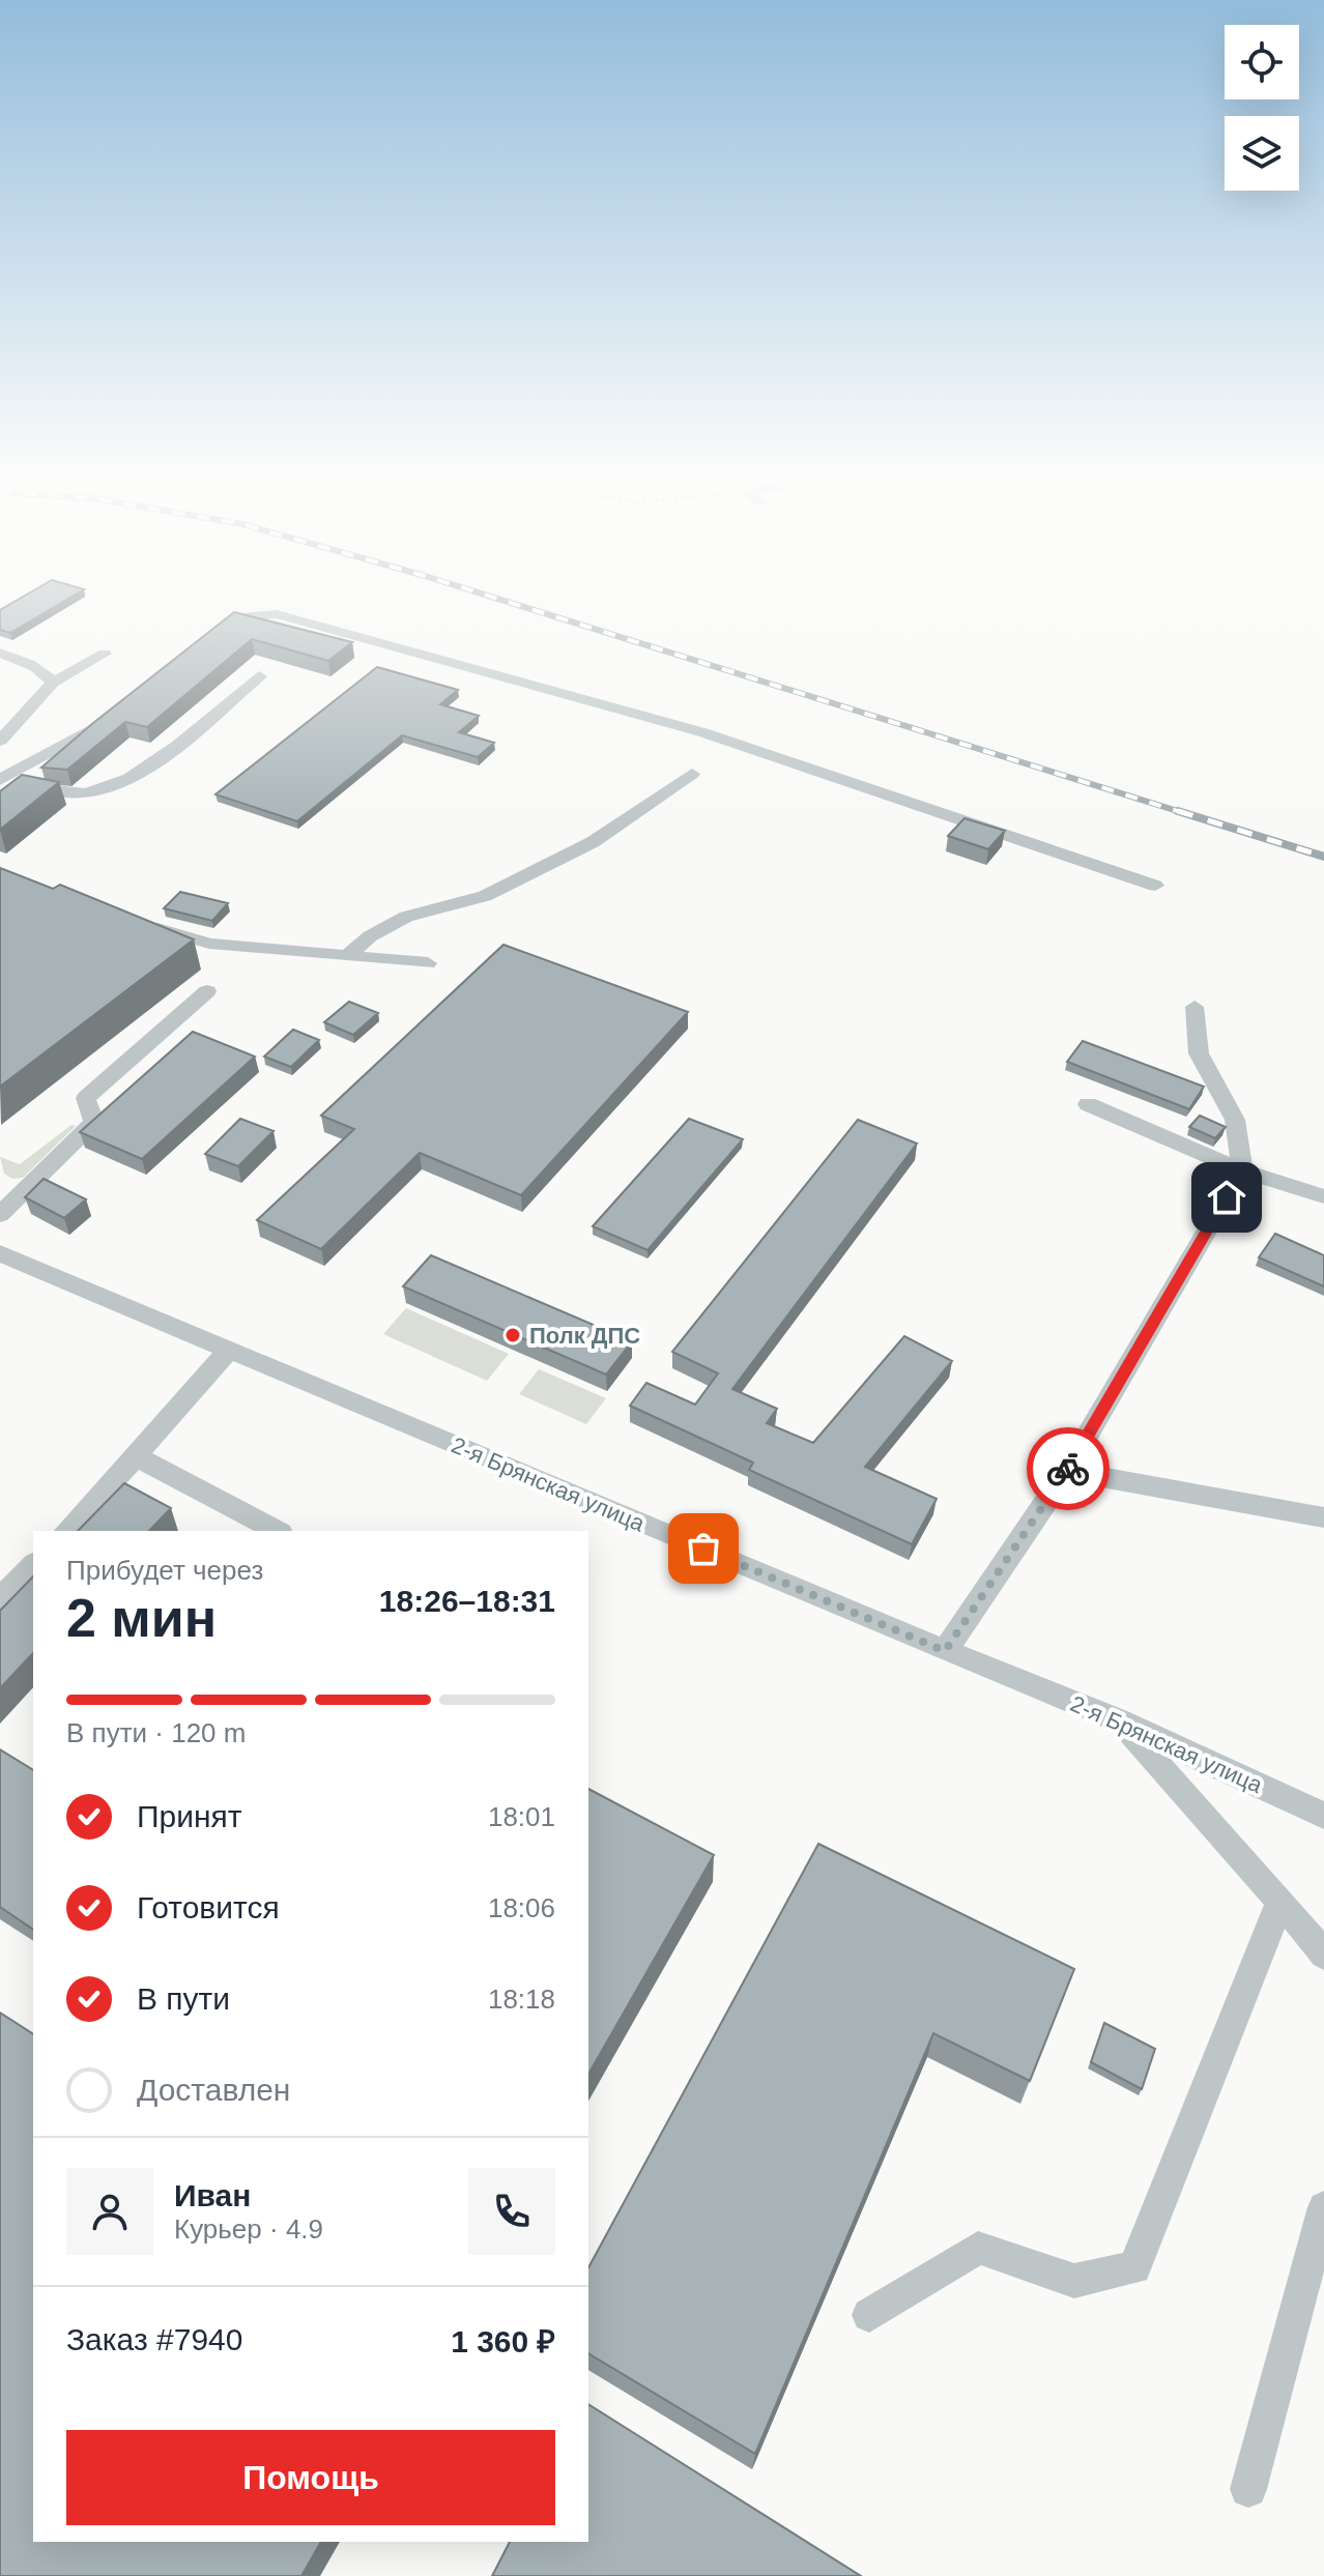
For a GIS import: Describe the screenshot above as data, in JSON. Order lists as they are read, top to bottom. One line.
{"streets":{"street":["2-я Брянская улица"]},"places":["Полк ДПС"],"page":{"heading":["2 мин","Прибудет через","18:26–18:31"],"panel":["Иван","Курьер · 4.9","Заказ #7940","1 360 ₽"],"bar":"В пути · 120 m","list":[["Принят","18:01"],["Готовится","18:06"],["В пути","18:18"],"Доставлен"],"buttons":"Помощь"}}
